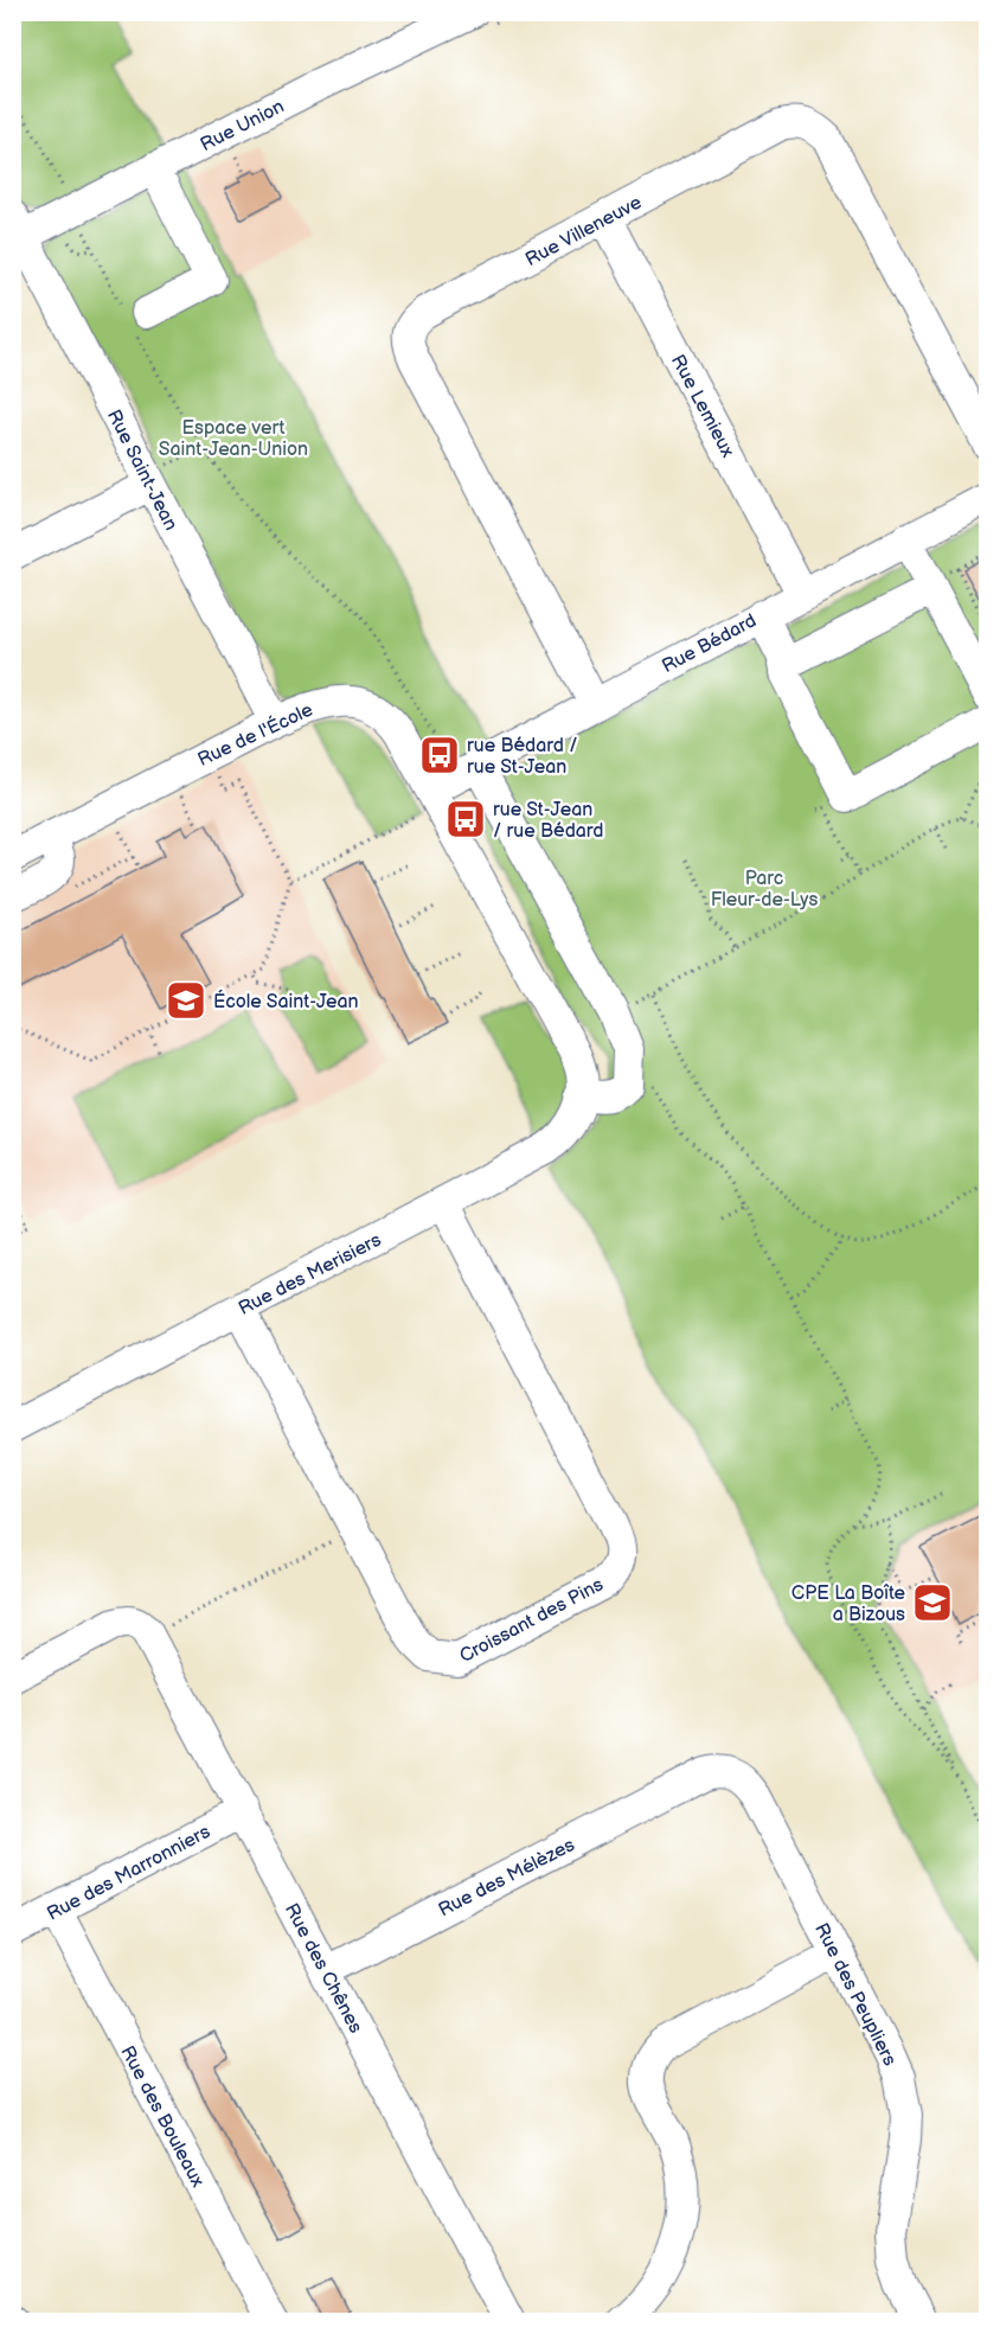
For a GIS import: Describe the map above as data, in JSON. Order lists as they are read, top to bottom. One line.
{"streets":{"street":["Rue Union","Rue Villeneuve","Rue Lemieux","Rue Saint-Jean","Rue Bédard","Rue de l'École","Rue des Merisiers","Croissant des Pins","Rue des Marronniers","Rue des Mélèzes","Rue des Chênes","Rue des Peupliers","Rue des Bouleaux"]},"crossings":[["Rue Union","Rue Saint-Jean"],["Rue Villeneuve","Rue Lemieux"],["Rue Villeneuve","Rue Bédard"],["Rue Lemieux","Rue Bédard"],["Rue Saint-Jean","Rue de l'École"],["Rue Bédard","Rue de l'École"],["Rue de l'École","Rue des Merisiers"],["Rue des Merisiers","Croissant des Pins"],["Rue des Marronniers","Rue des Chênes"],["Rue des Marronniers","Rue des Bouleaux"],["Rue des Mélèzes","Rue des Chênes"],["Rue des Mélèzes","Rue des Peupliers"]],"parks":["Espace vert Saint-Jean-Union","Parc Fleur-de-Lys"],"places":{"bus stop":["rue Bédard / rue St-Jean","rue St-Jean / rue Bédard"],"school or university":["École Saint-Jean","CPE La Boîte a Bizous"]}}
